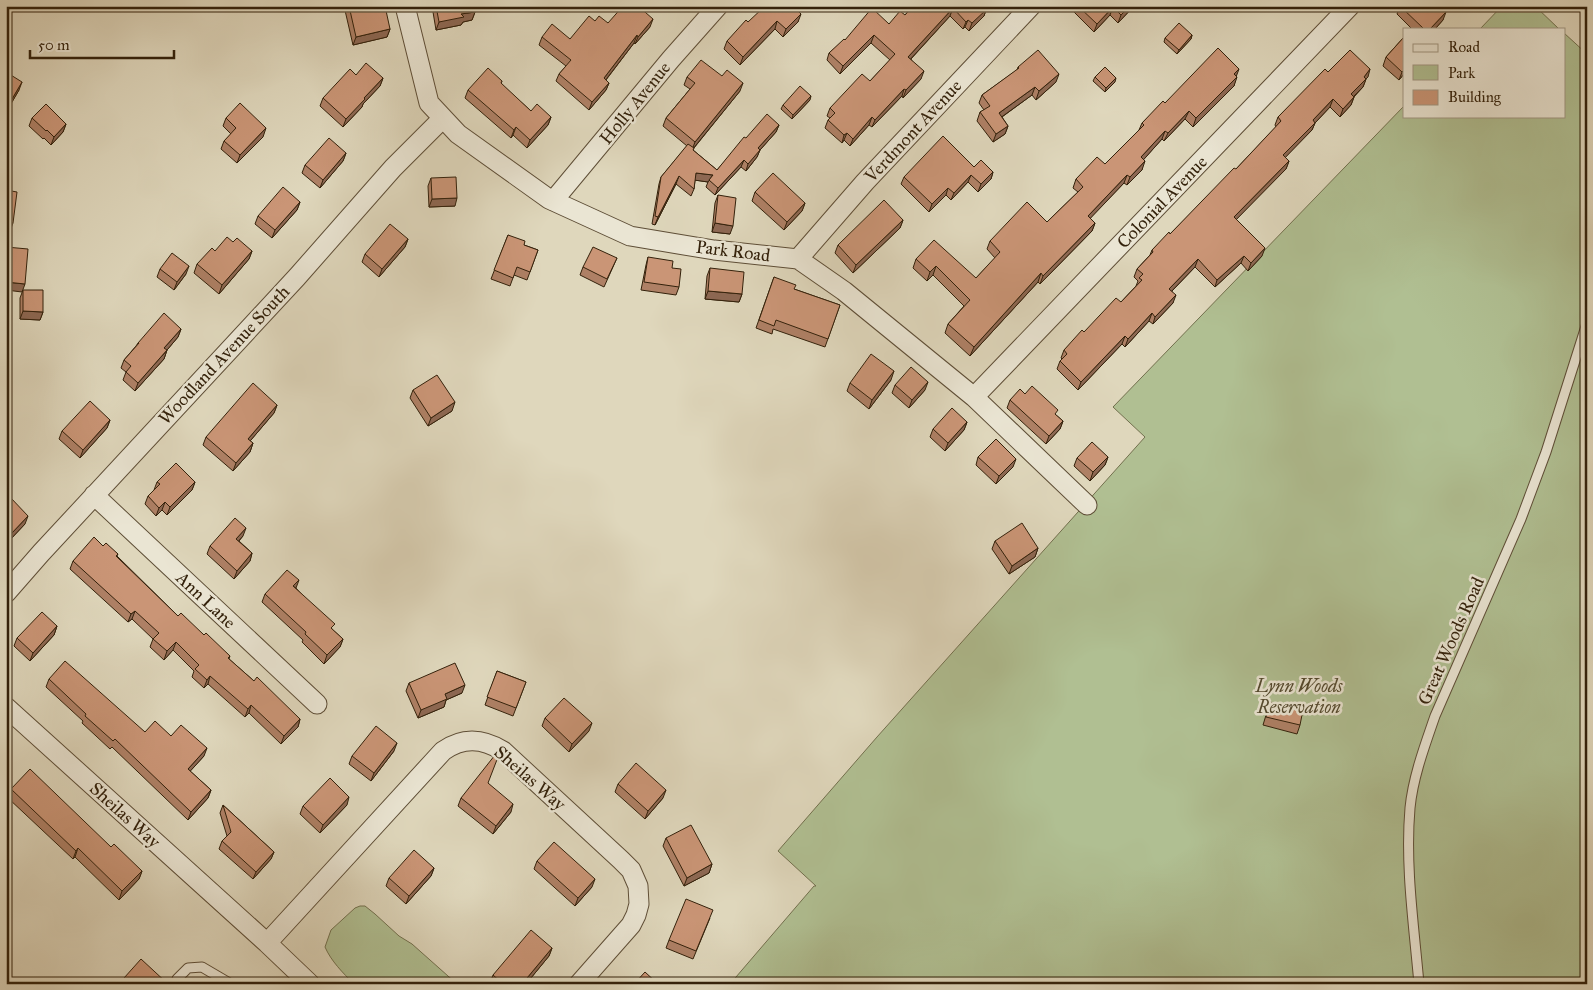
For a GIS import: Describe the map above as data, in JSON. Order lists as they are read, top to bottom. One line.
{"streets":{"street":["Holly Avenue","Verdmont Avenue","Colonial Avenue","Park Road","Woodland Avenue South","Ann Lane","Sheilas Way"],"lane":["Great Woods Road"]},"crossings":[["Holly Avenue","Park Road"],["Verdmont Avenue","Park Road"],["Colonial Avenue","Park Road"],["Park Road","Woodland Avenue South"],["Woodland Avenue South","Ann Lane"]],"parks":["Lynn Woods Reservation"],"legend":["Road","Park","Building"],"scale_bar":"50 m"}
